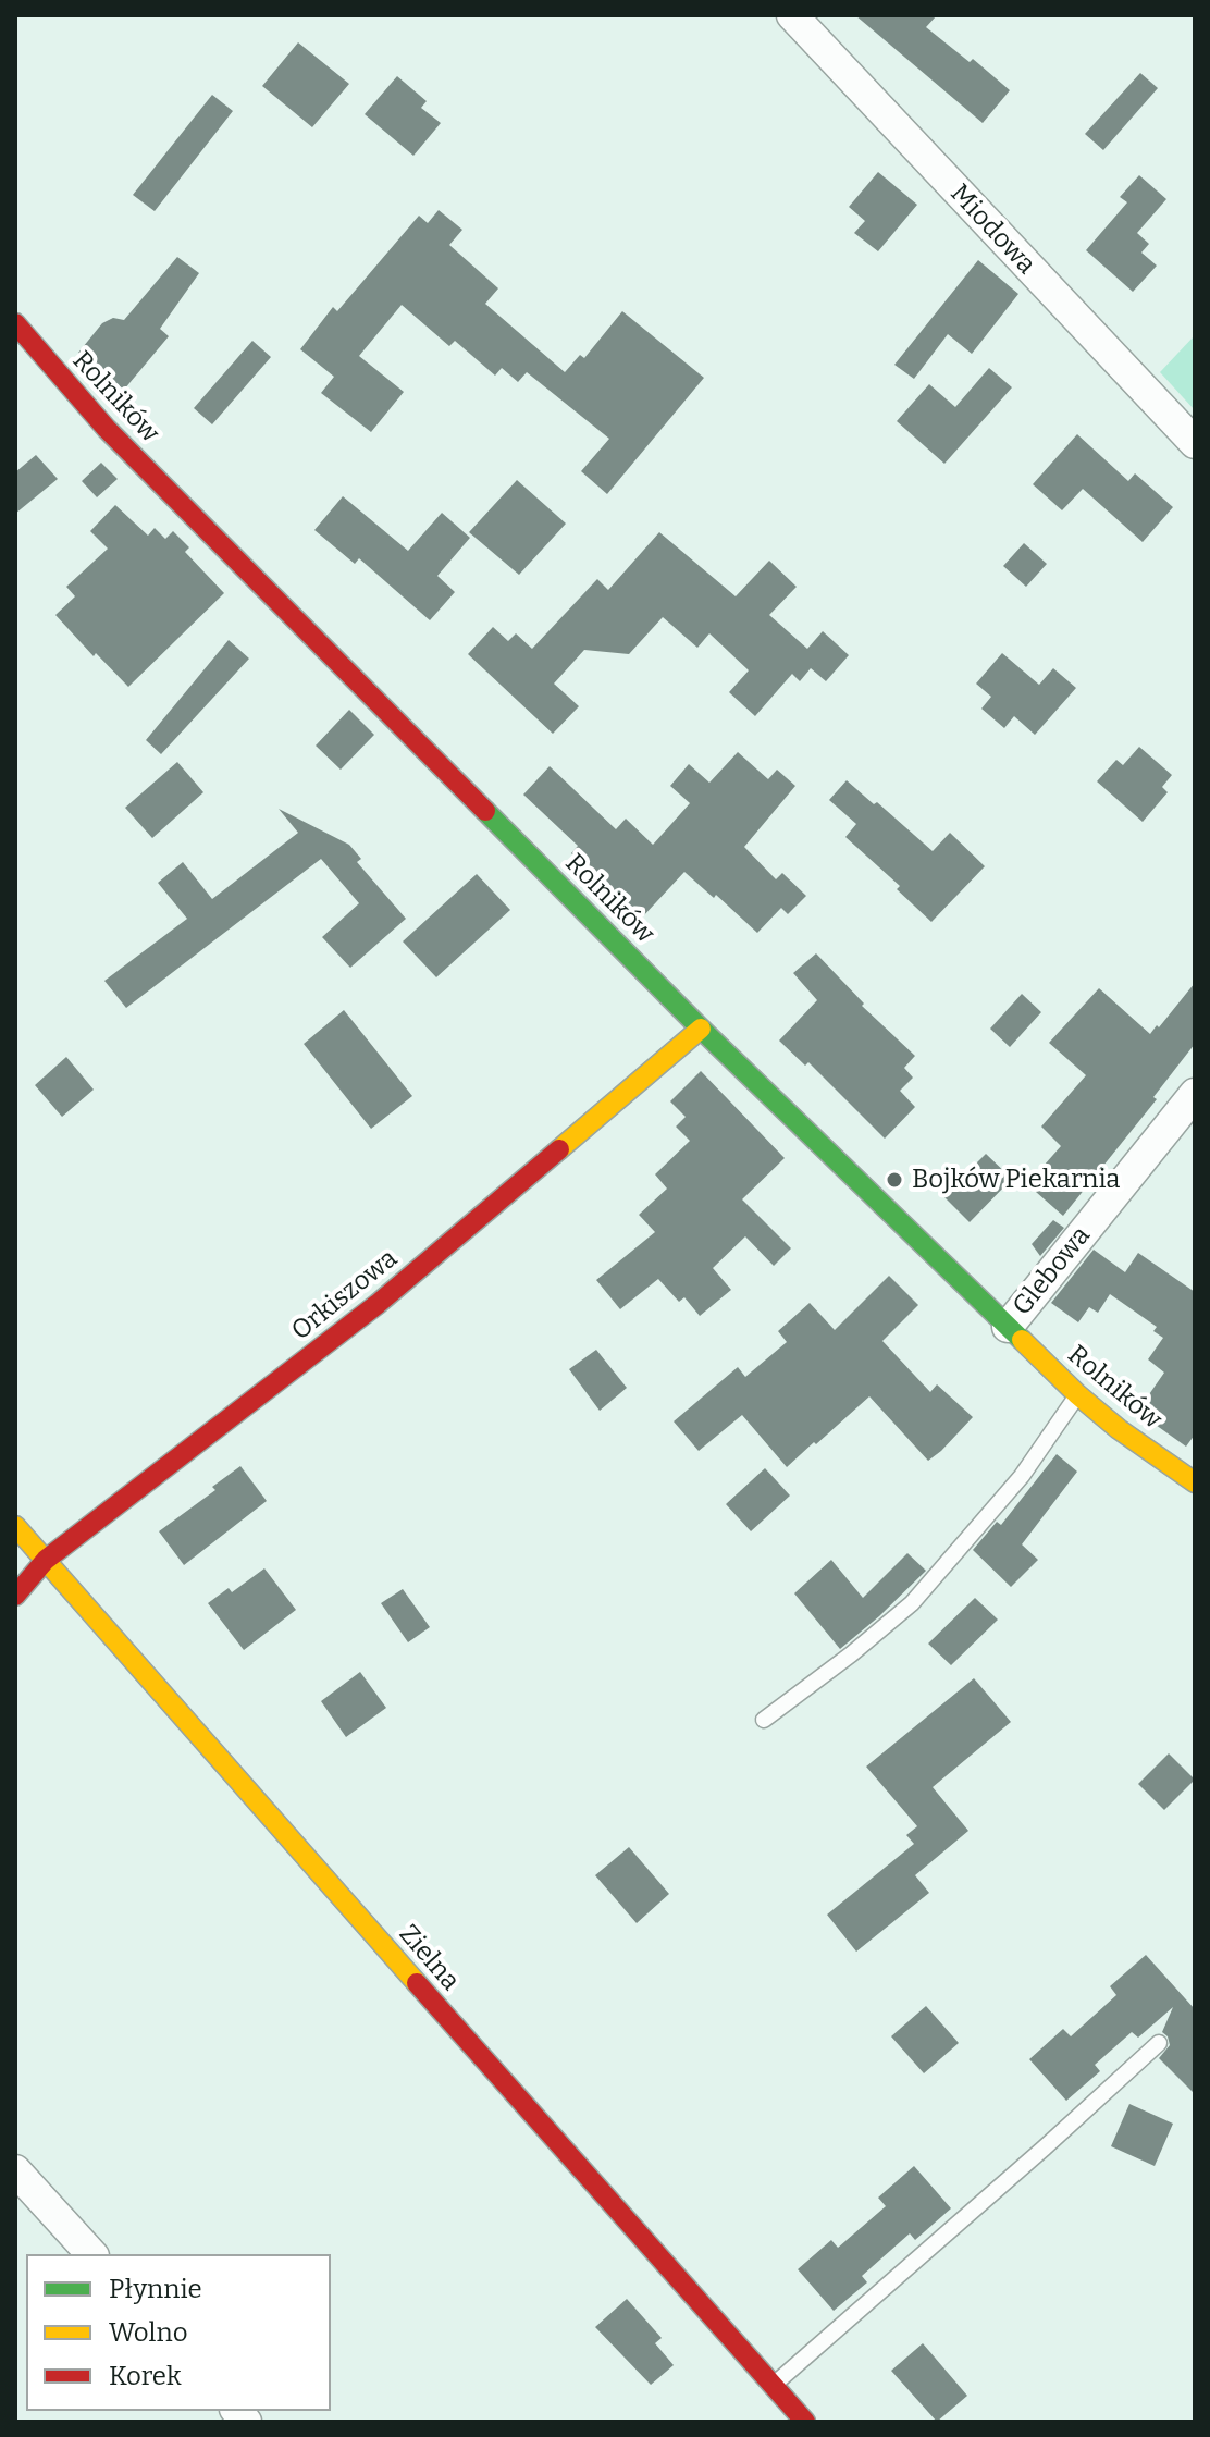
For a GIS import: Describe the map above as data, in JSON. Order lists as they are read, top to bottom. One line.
{"streets":{"street":["Miodowa","Rolników","Glebowa","Orkiszowa","Zielna"]},"crossings":[["Rolników","Glebowa"],["Rolników","Orkiszowa"],["Orkiszowa","Zielna"]],"places":["Bojków Piekarnia"],"legend":["Płynnie","Wolno","Korek"]}
